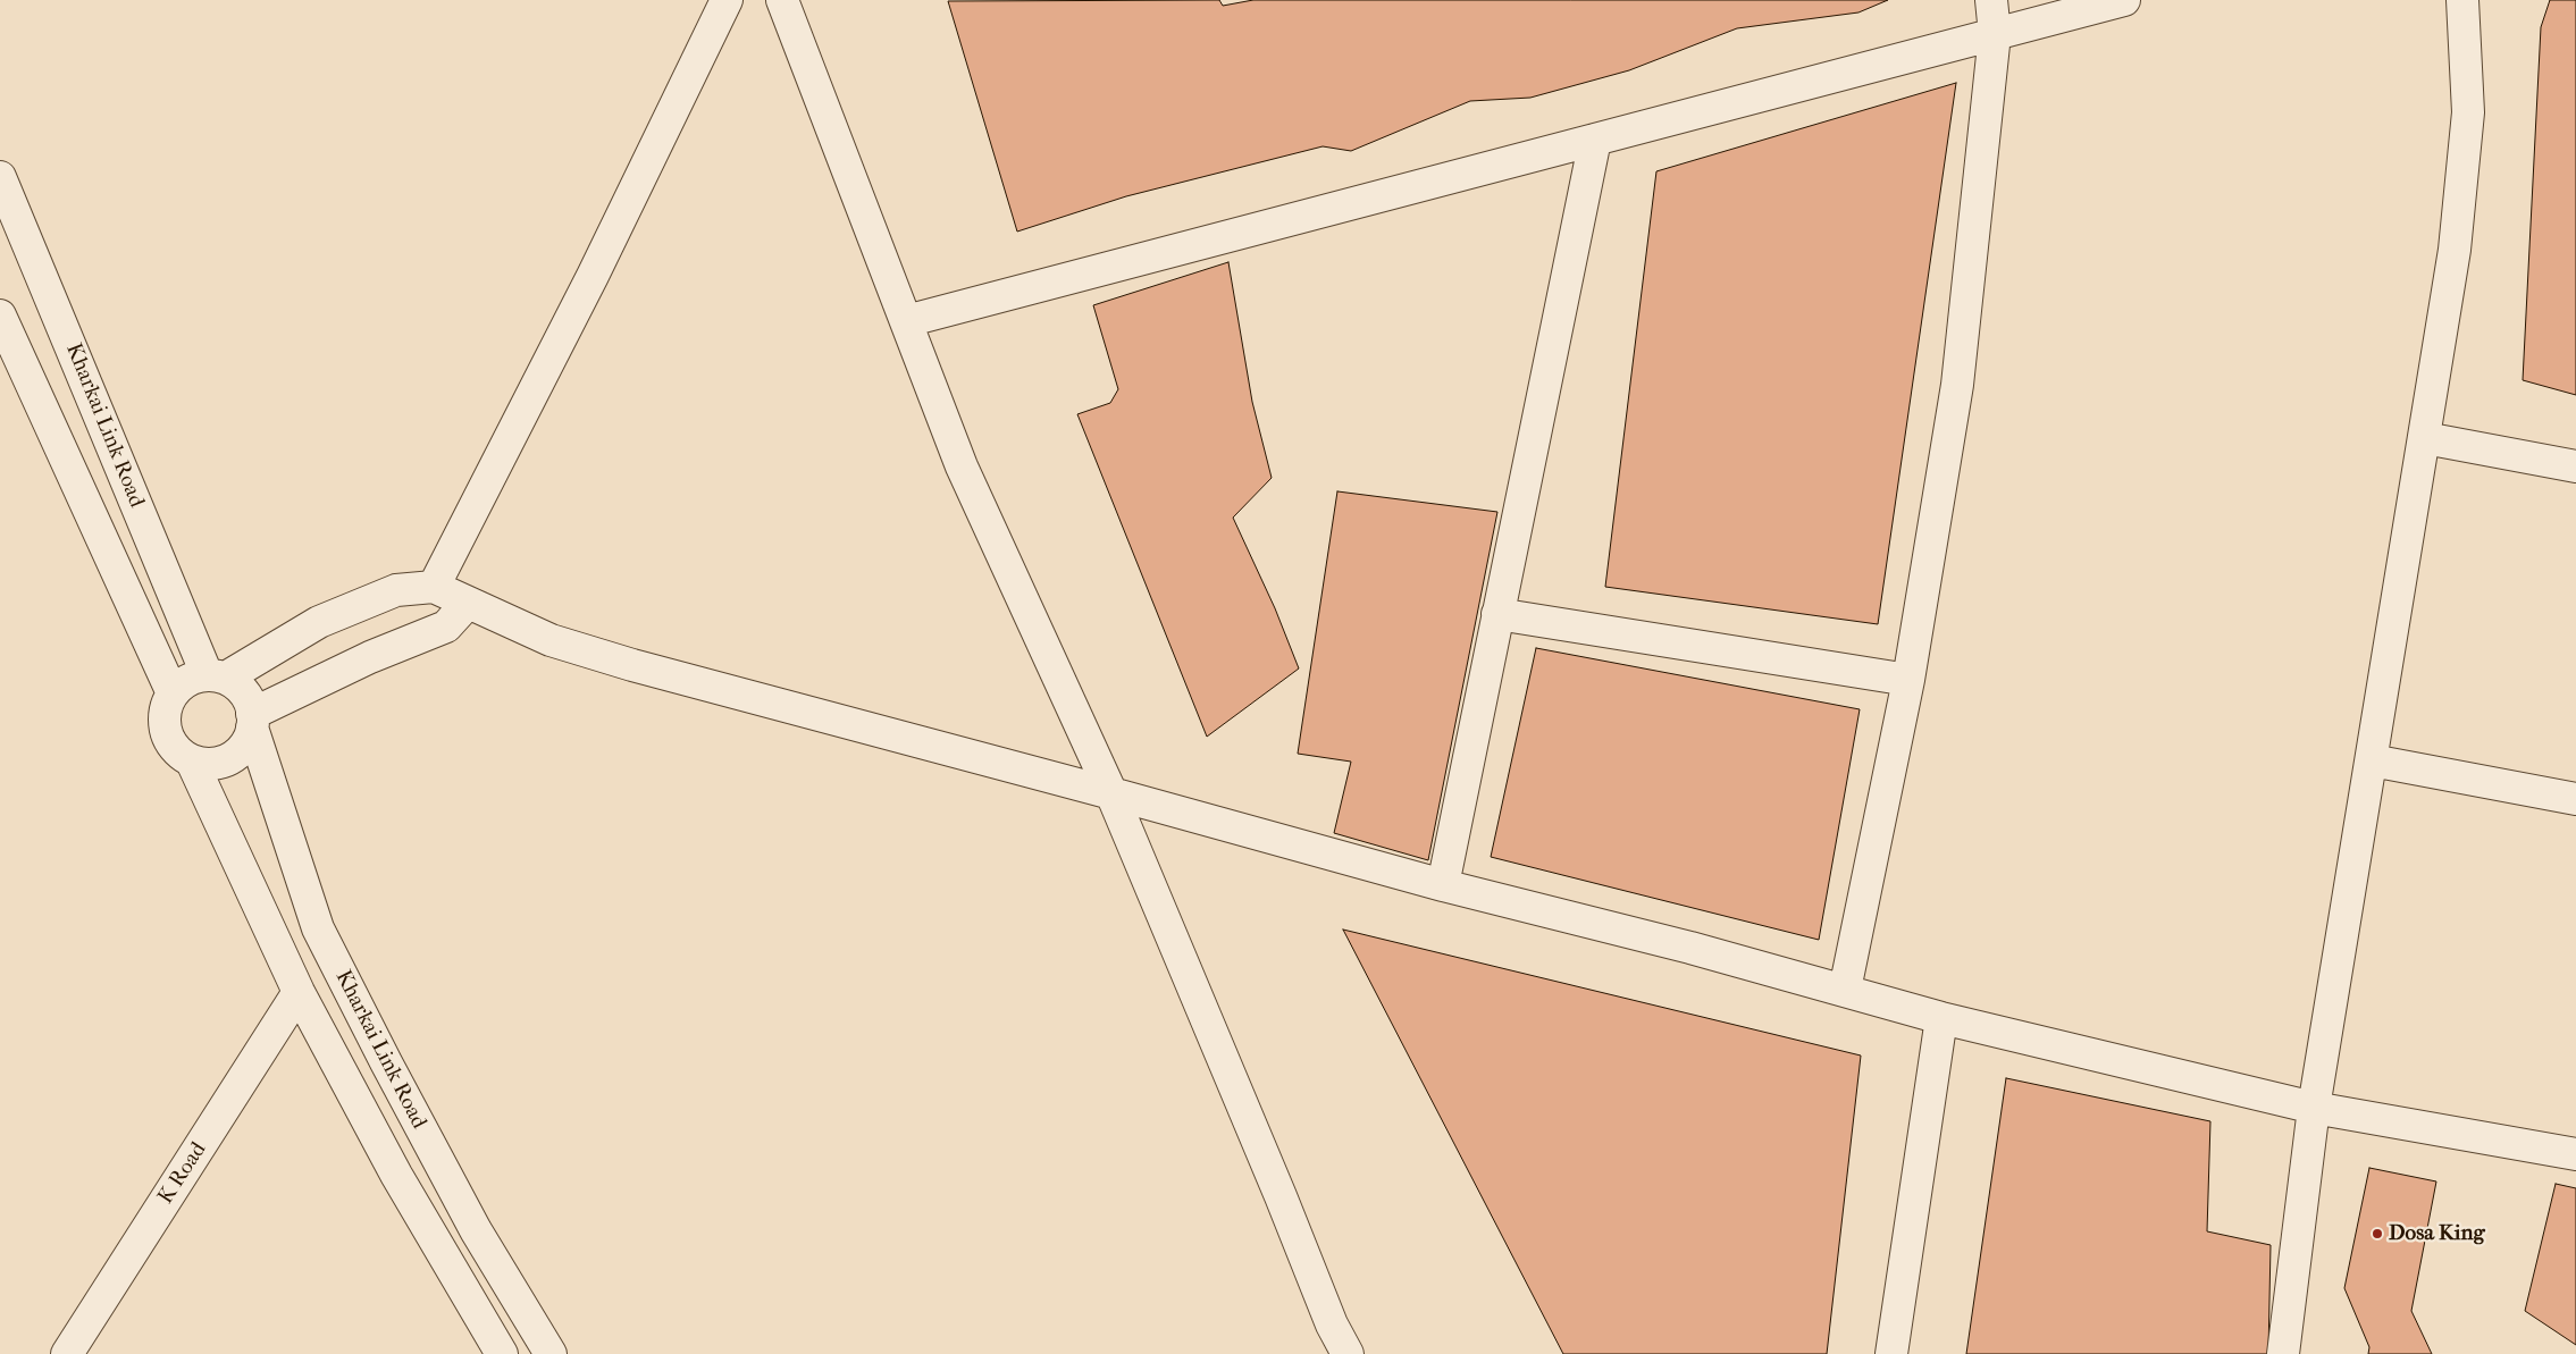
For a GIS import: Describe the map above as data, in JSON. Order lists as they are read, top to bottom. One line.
{"streets":{"street":["Kharkai Link Road","K Road"]},"crossings":[["Kharkai Link Road","K Road"]],"places":["Dosa King"]}
